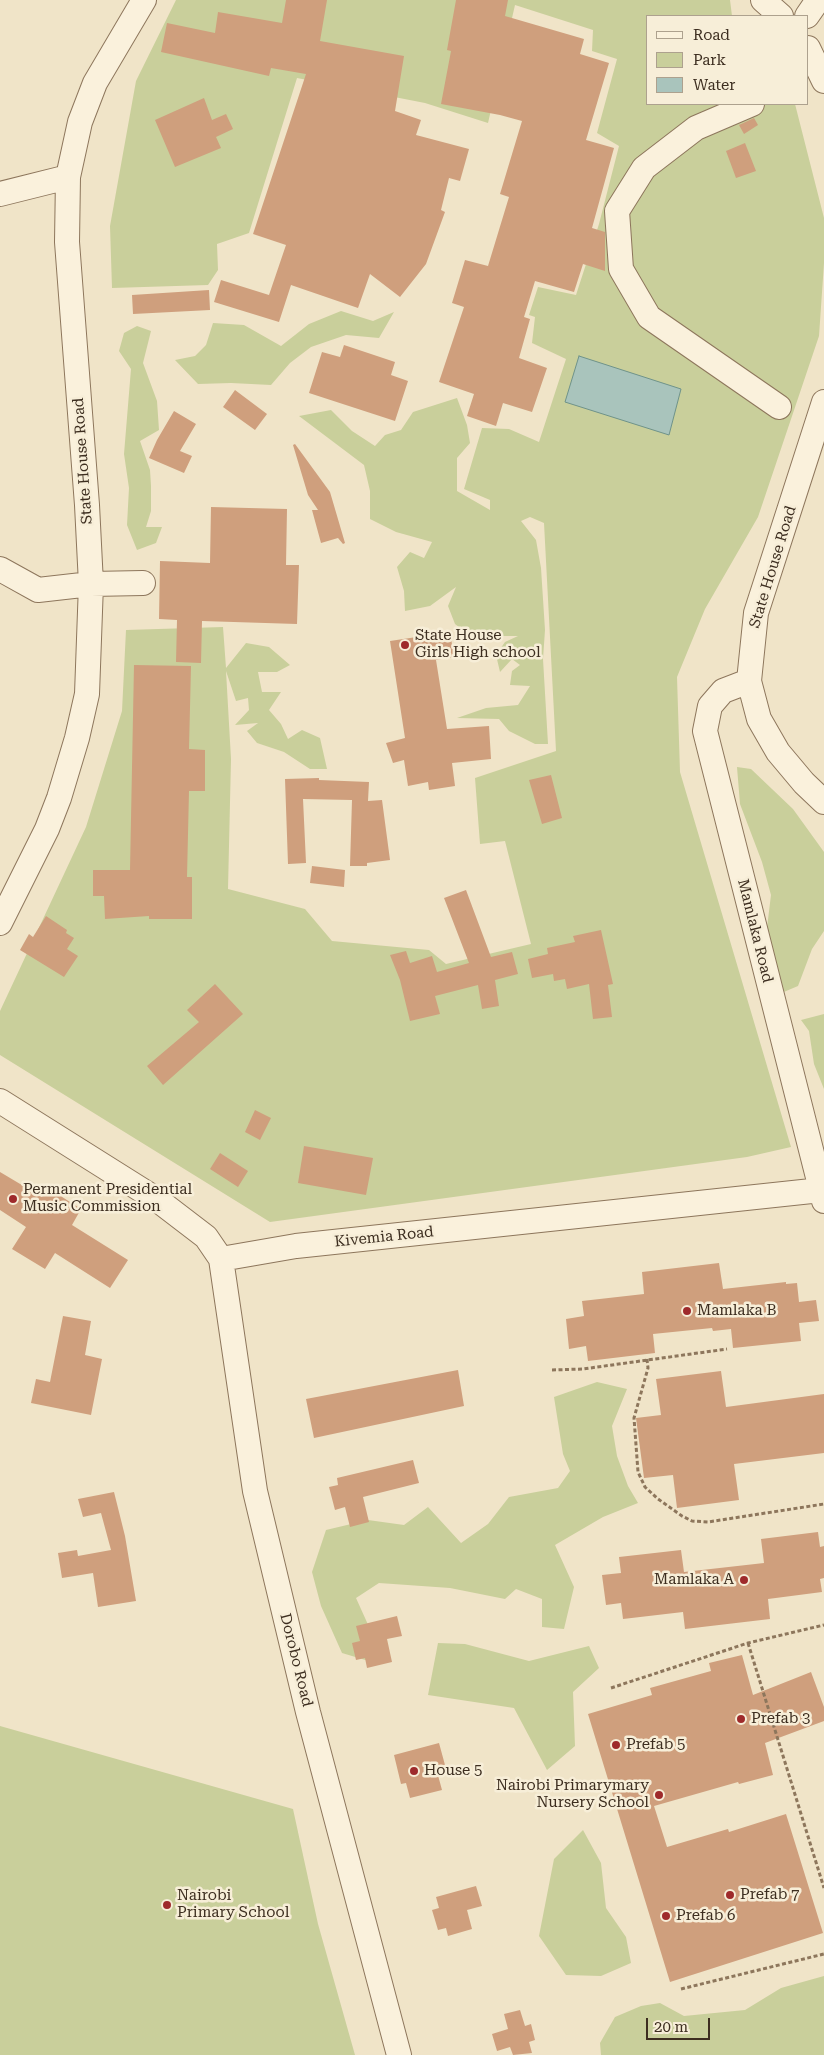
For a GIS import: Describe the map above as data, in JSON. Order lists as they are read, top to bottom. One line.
{"streets":{"street":["State House Road","Mamlaka Road","Kivemia Road","Dorobo Road"]},"crossings":[["State House Road","Mamlaka Road"],["Mamlaka Road","Kivemia Road"],["Kivemia Road","Dorobo Road"]],"places":["State House Girls High school","Permanent Presidential Music Commission","Mamlaka B","Mamlaka A","Prefab 3","Prefab 5","House 5","Nairobi Primarymary Nursery School","Prefab 7","Nairobi Primary School","Prefab 6"],"legend":["Road","Park","Water"],"scale_bar":"20 m"}
